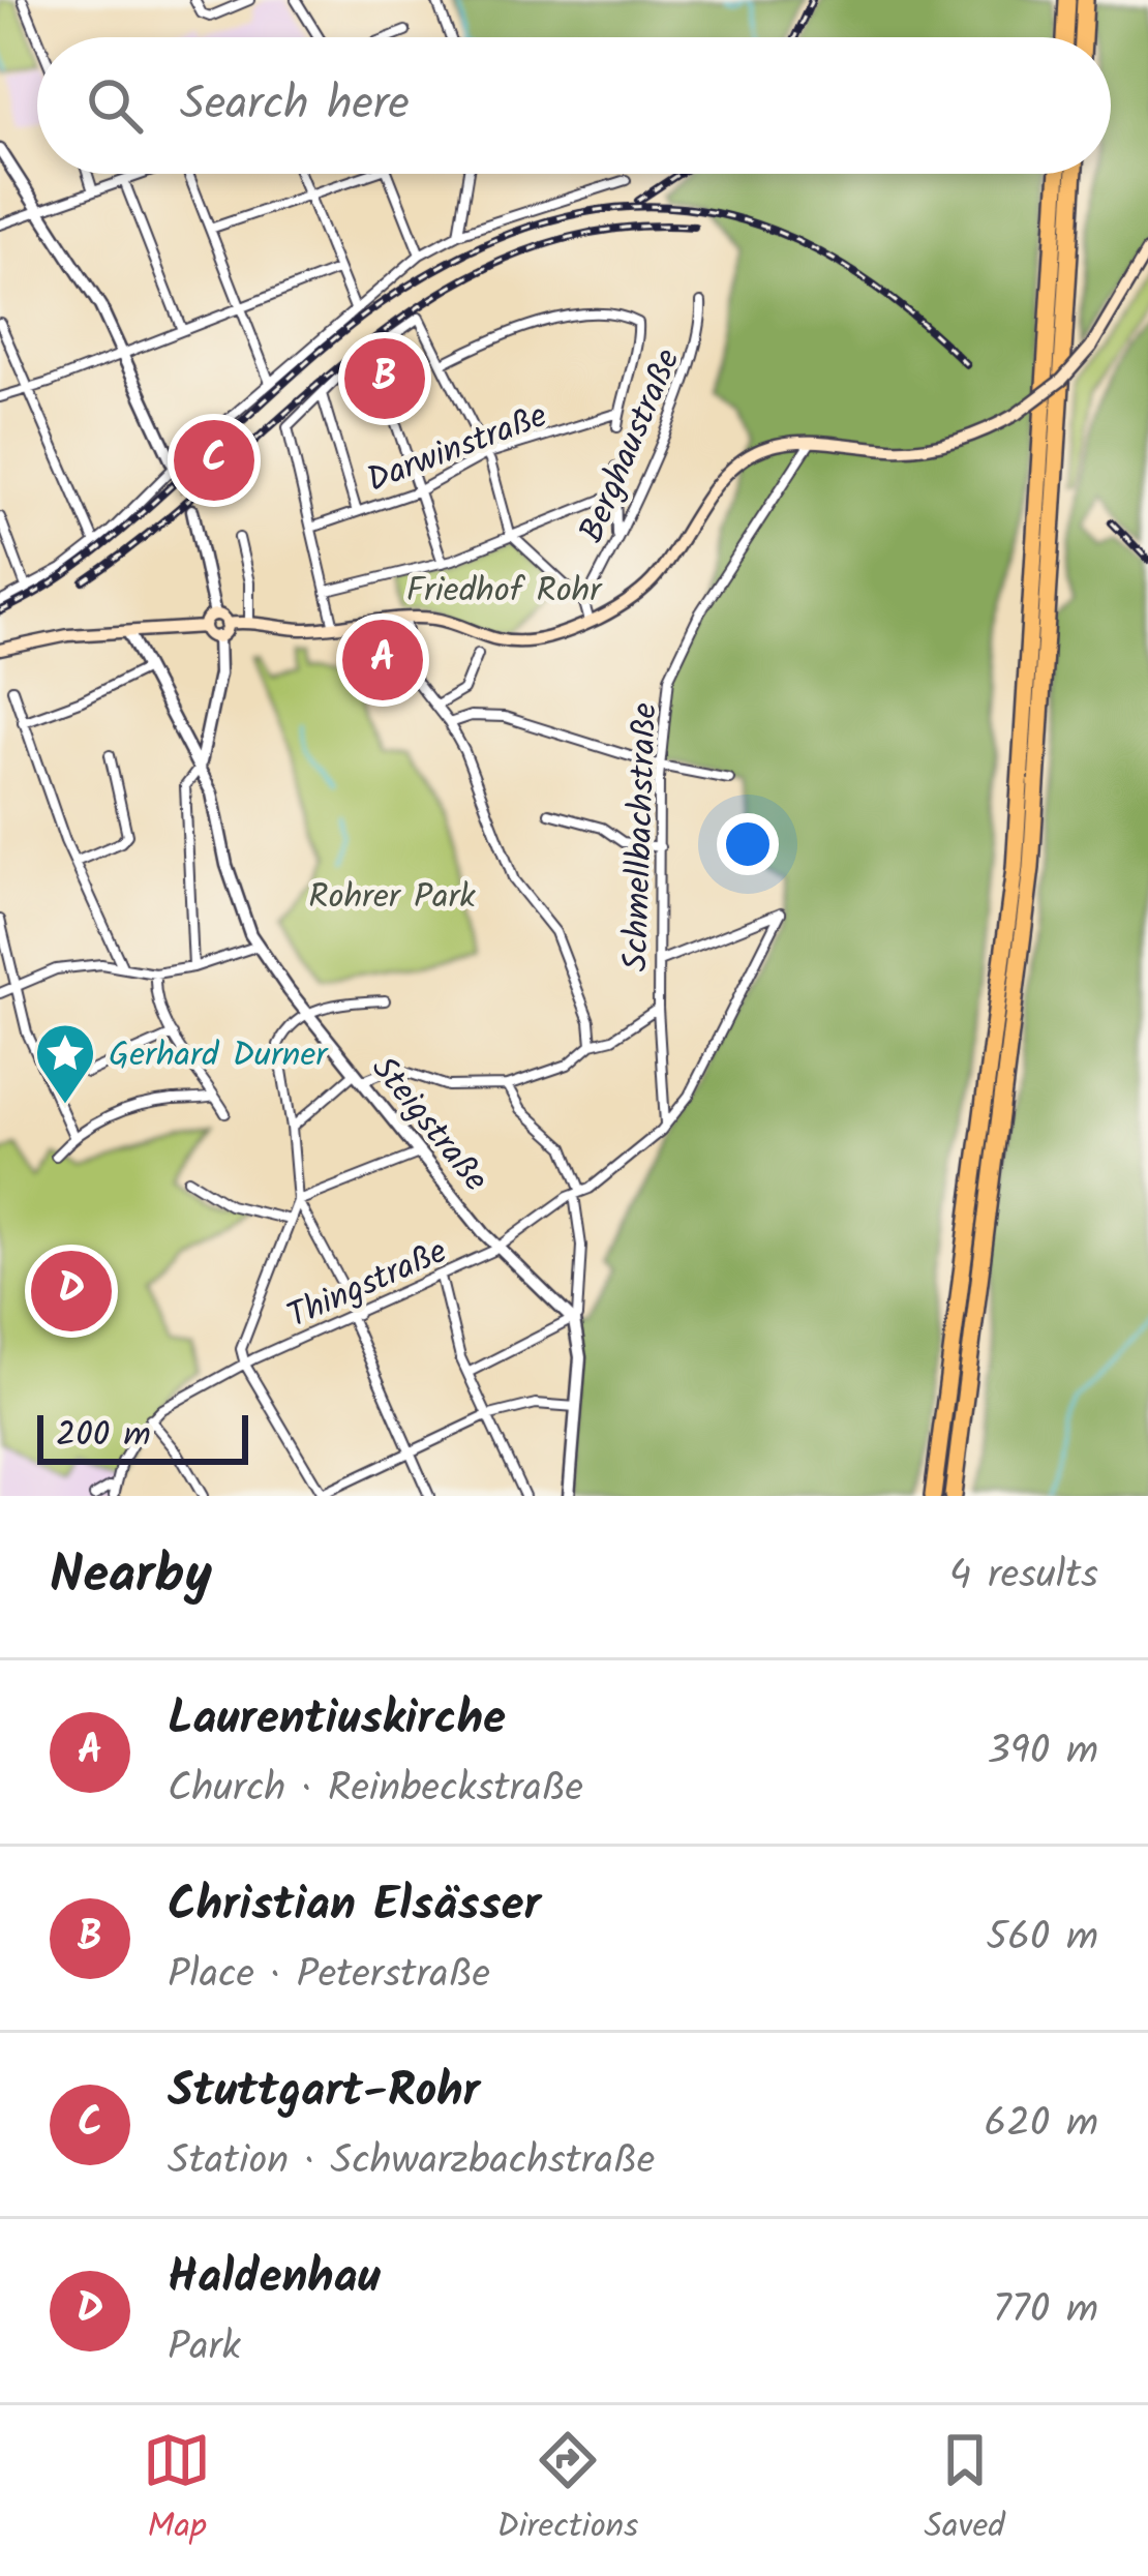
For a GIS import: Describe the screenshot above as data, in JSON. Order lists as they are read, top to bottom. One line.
{"streets":{"street":["Berghaustraße","Darwinstraße","Schmellbachstraße","Steigstraße","Thingstraße"]},"crossings":[["Schmellbachstraße","Thingstraße"],["Steigstraße","Thingstraße"]],"parks":["Friedhof Rohr","Rohrer Park"],"places":{"place":["Gerhard Durner"]},"scale_bar":"200 m","page":{"search":"Search here","pins":["B","C","A","D"],"scale":"200 m","heading":["Nearby","4 results"],"list":[{"mark":"A","name":"Laurentiuskirche","note":"Church · Reinbeckstraße","value":"390 m"},{"mark":"B","name":"Christian Elsässer","note":"Place · Peterstraße","value":"560 m"},{"mark":"C","name":"Stuttgart-Rohr","note":"Station · Schwarzbachstraße","value":"620 m"},{"mark":"D","name":"Haldenhau","note":"Park","value":"770 m"}],"nav":["Map","Directions","Saved"]}}
